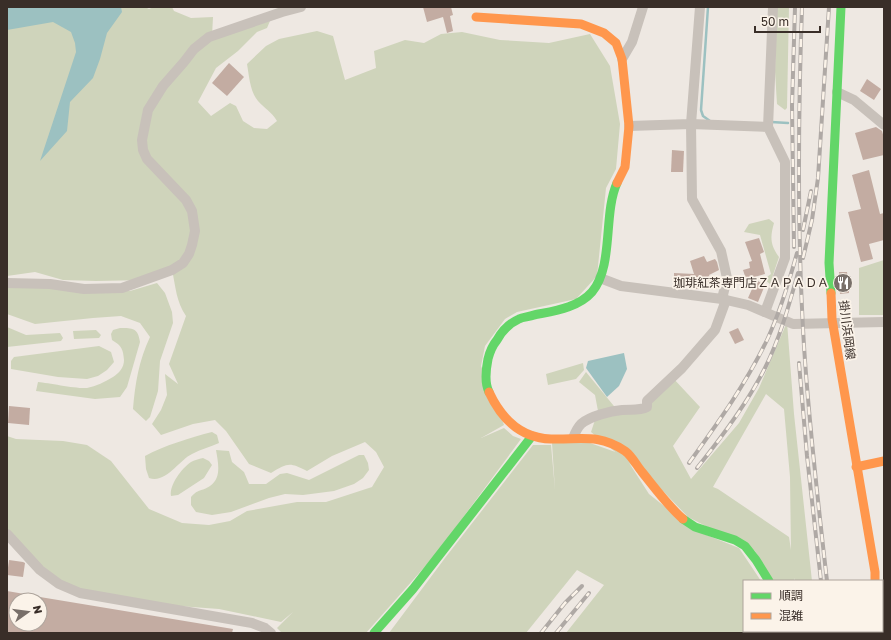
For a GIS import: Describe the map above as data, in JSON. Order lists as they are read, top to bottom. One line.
{"streets":{"street":["掛川浜岡線"]},"places":{"restaurant":["珈琲紅茶専門店ＺＡＰＡＤＡ"]},"legend":["順調","混雑"],"scale_bar":"50 m","north":"right"}
